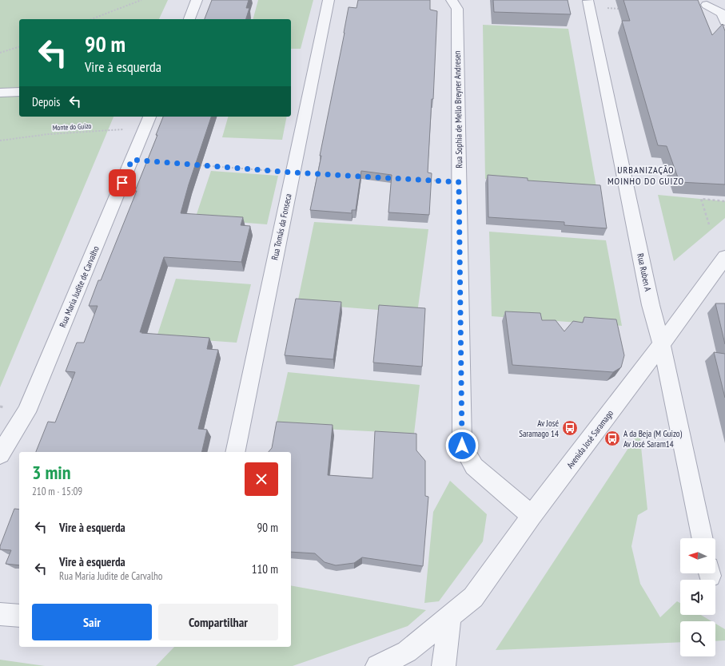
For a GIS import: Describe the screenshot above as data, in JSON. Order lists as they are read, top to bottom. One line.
{"streets":{"street":["Rua Sophia de Mello Breyner Andresen","Rua Tomás da Fonseca","Rua Ruben A","Rua Maria Judite de Carvalho","Avenida José Saramago"],"path":["Monte do Guizo"]},"crossings":[["Rua Sophia de Mello Breyner Andresen","Avenida José Saramago"],["Monte do Guizo","Rua Maria Judite de Carvalho"],["Rua Ruben A","Avenida José Saramago"]],"districts":["URBANIZAÇÃO MOINHO DO GUIZO"],"places":{"bus stop":["Av José Saramago 14","A da Beja (M Guizo) Av José Saram14"]},"north":"left","page":{"turn":["90 m","Vire à esquerda"],"then":"Depois","heading":["3 min","210 m · 15:09"],"list":[{"name":"Vire à esquerda","value":"90 m"},{"name":"Vire à esquerda","note":"Rua Maria Judite de Carvalho","value":"110 m"}],"buttons":["Sair","Compartilhar"]}}
